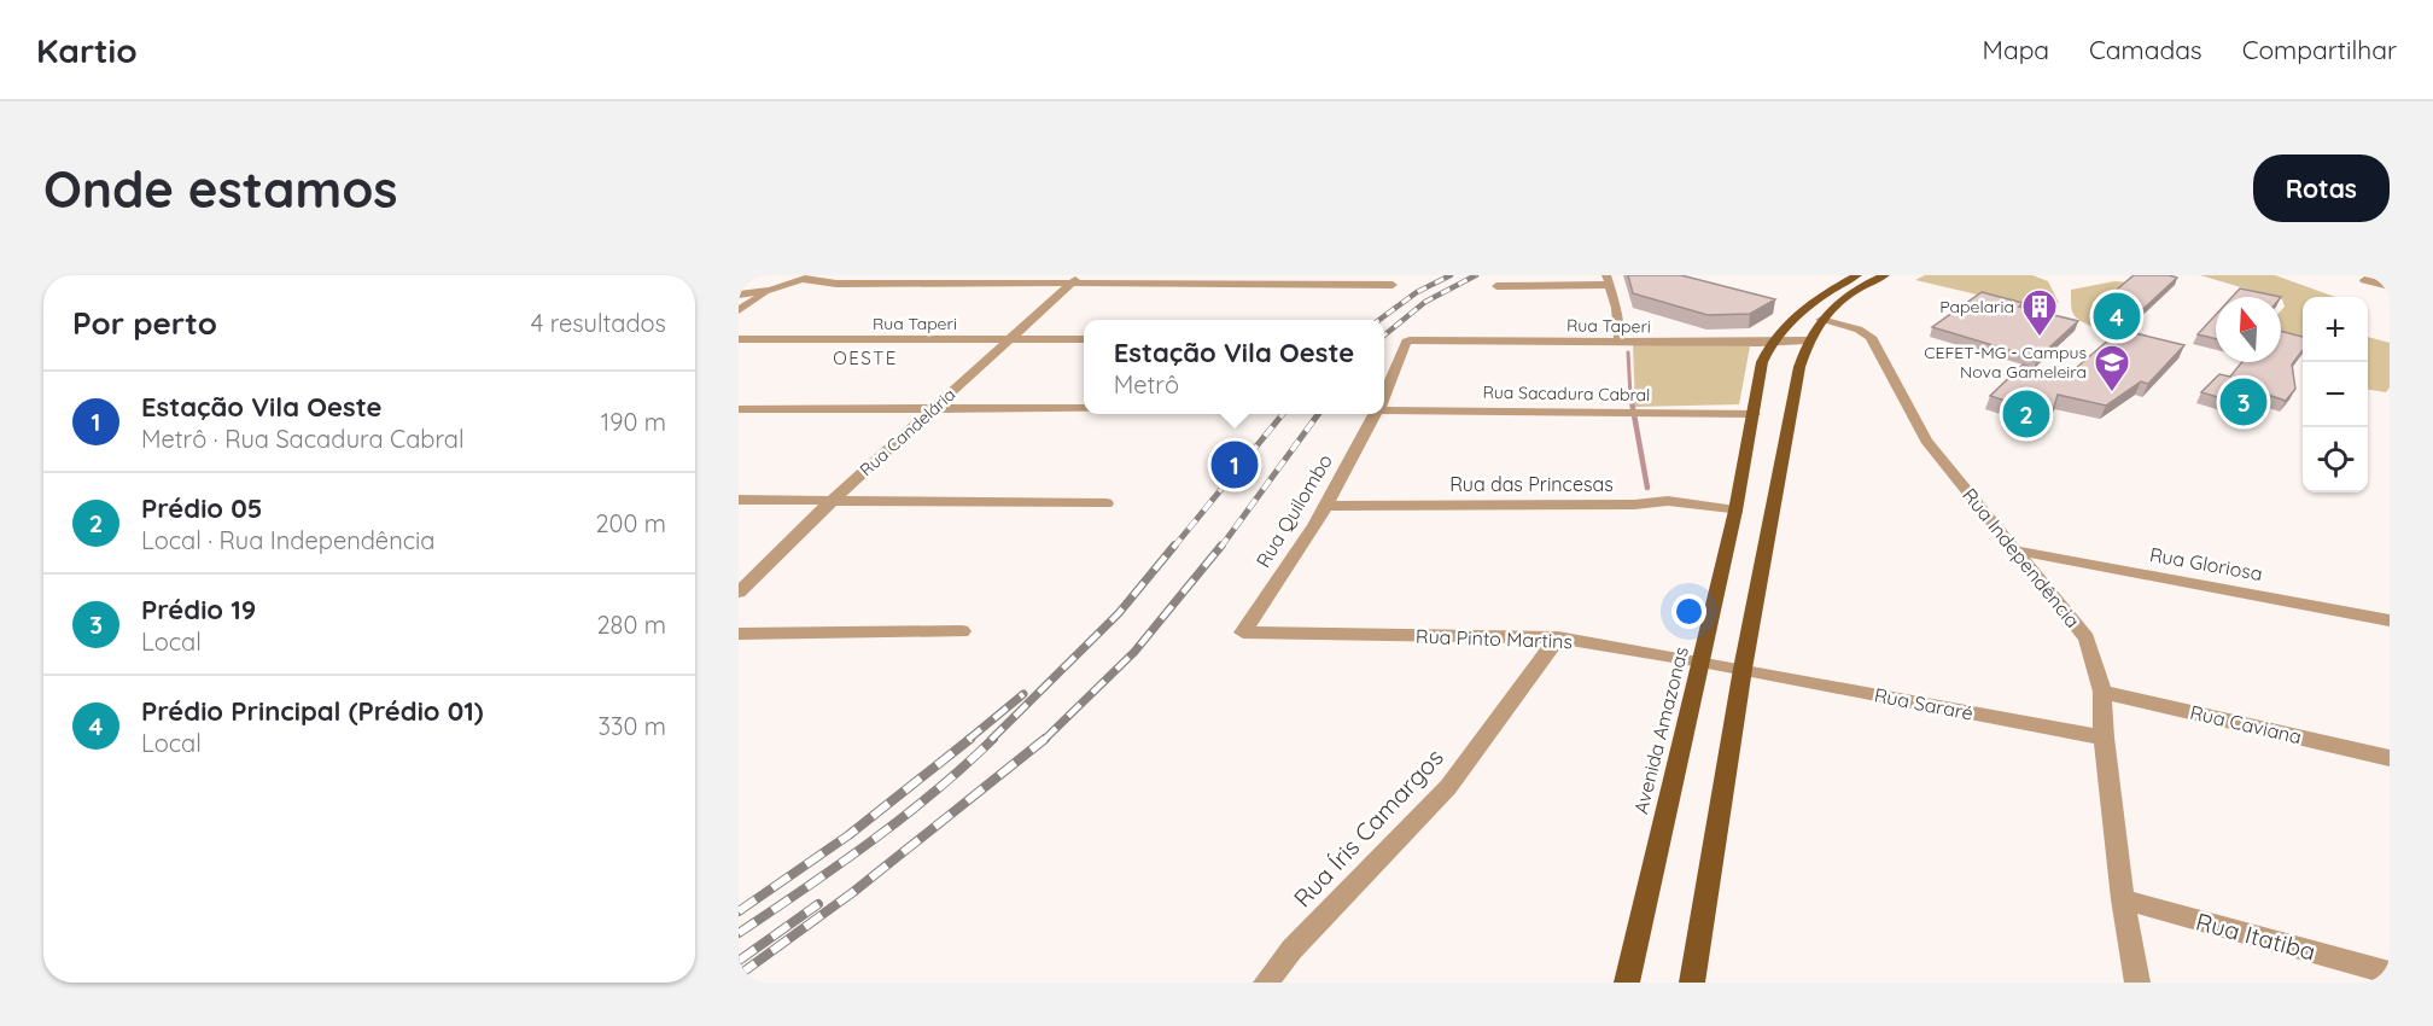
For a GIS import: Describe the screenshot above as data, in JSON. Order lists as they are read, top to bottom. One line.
{"streets":{"main road":["Avenida Amazonas"],"street":["Rua Taperi","Rua Sacadura Cabral","Rua Candelária","Rua das Princesas","Rua Quilombo","Rua Independência","Rua Gloriosa","Rua Pinto Martins","Rua Sararé","Rua Caviana","Rua Íris Camargos","Rua Itatiba"]},"crossings":[["Rua Taperi","Rua Candelária"],["Rua Taperi","Rua Quilombo"],["Rua Taperi","Avenida Amazonas"],["Rua Sacadura Cabral","Avenida Amazonas"],["Rua das Princesas","Rua Quilombo"],["Rua das Princesas","Avenida Amazonas"],["Rua Quilombo","Rua Pinto Martins"],["Rua Independência","Rua Gloriosa"],["Rua Independência","Rua Sararé"],["Rua Independência","Rua Caviana"],["Rua Independência","Rua Itatiba"],["Rua Pinto Martins","Rua Sararé"],["Rua Pinto Martins","Avenida Amazonas"],["Rua Pinto Martins","Rua Íris Camargos"]],"districts":["OESTE"],"places":{"building":["Papelaria"],"school or university":["CEFET-MG - Campus Nova Gameleira"]},"north":"top","page":{"header":"Kartio","nav":["Mapa","Camadas","Compartilhar"],"buttons":"Rotas","title":"Onde estamos","heading":["Por perto","4 resultados"],"pins":["4","3","2","1"],"map_buttons":["+","−"],"popup":["Estação Vila Oeste","Metrô"],"list":[{"mark":"1","name":"Estação Vila Oeste","note":"Metrô · Rua Sacadura Cabral","value":"190 m"},{"mark":"2","name":"Prédio 05","note":"Local · Rua Independência","value":"200 m"},{"mark":"3","name":"Prédio 19","note":"Local","value":"280 m"},{"mark":"4","name":"Prédio Principal (Prédio 01)","note":"Local","value":"330 m"}]}}
